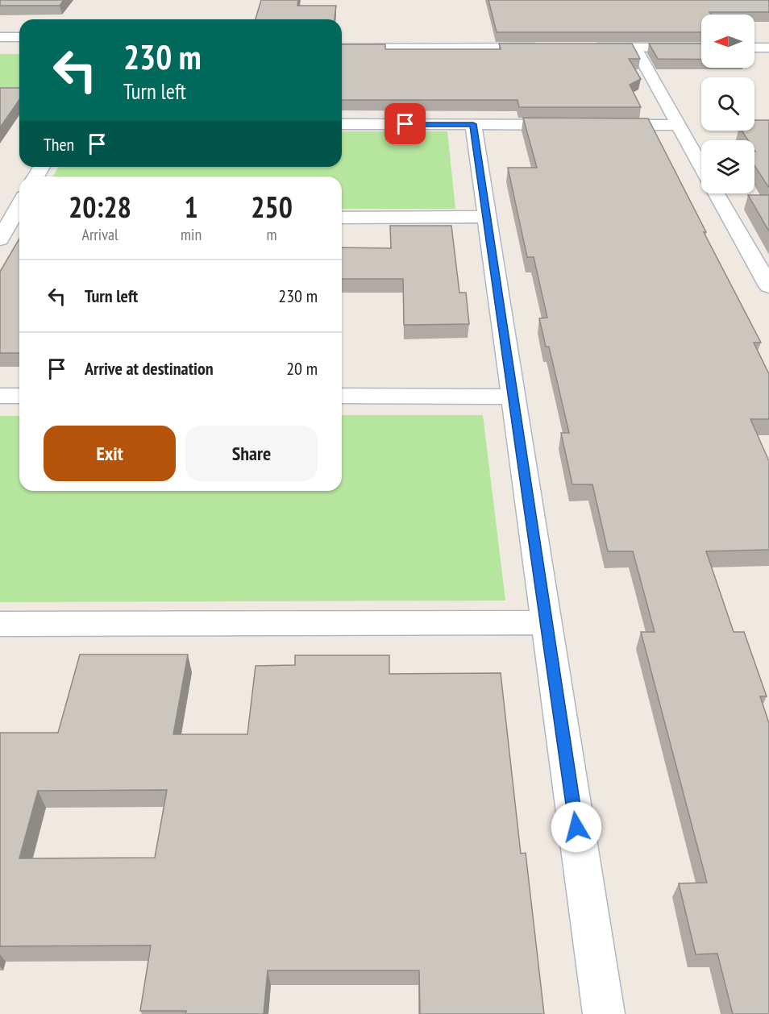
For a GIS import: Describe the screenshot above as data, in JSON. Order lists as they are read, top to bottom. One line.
{"north":"left","page":{"turn":["230 m","Turn left"],"then":"Then","eta":["20:28","Arrival","1","min","250","m"],"list":[{"name":"Turn left","value":"230 m"},{"name":"Arrive at destination","value":"20 m"}],"buttons":["Exit","Share"]}}
